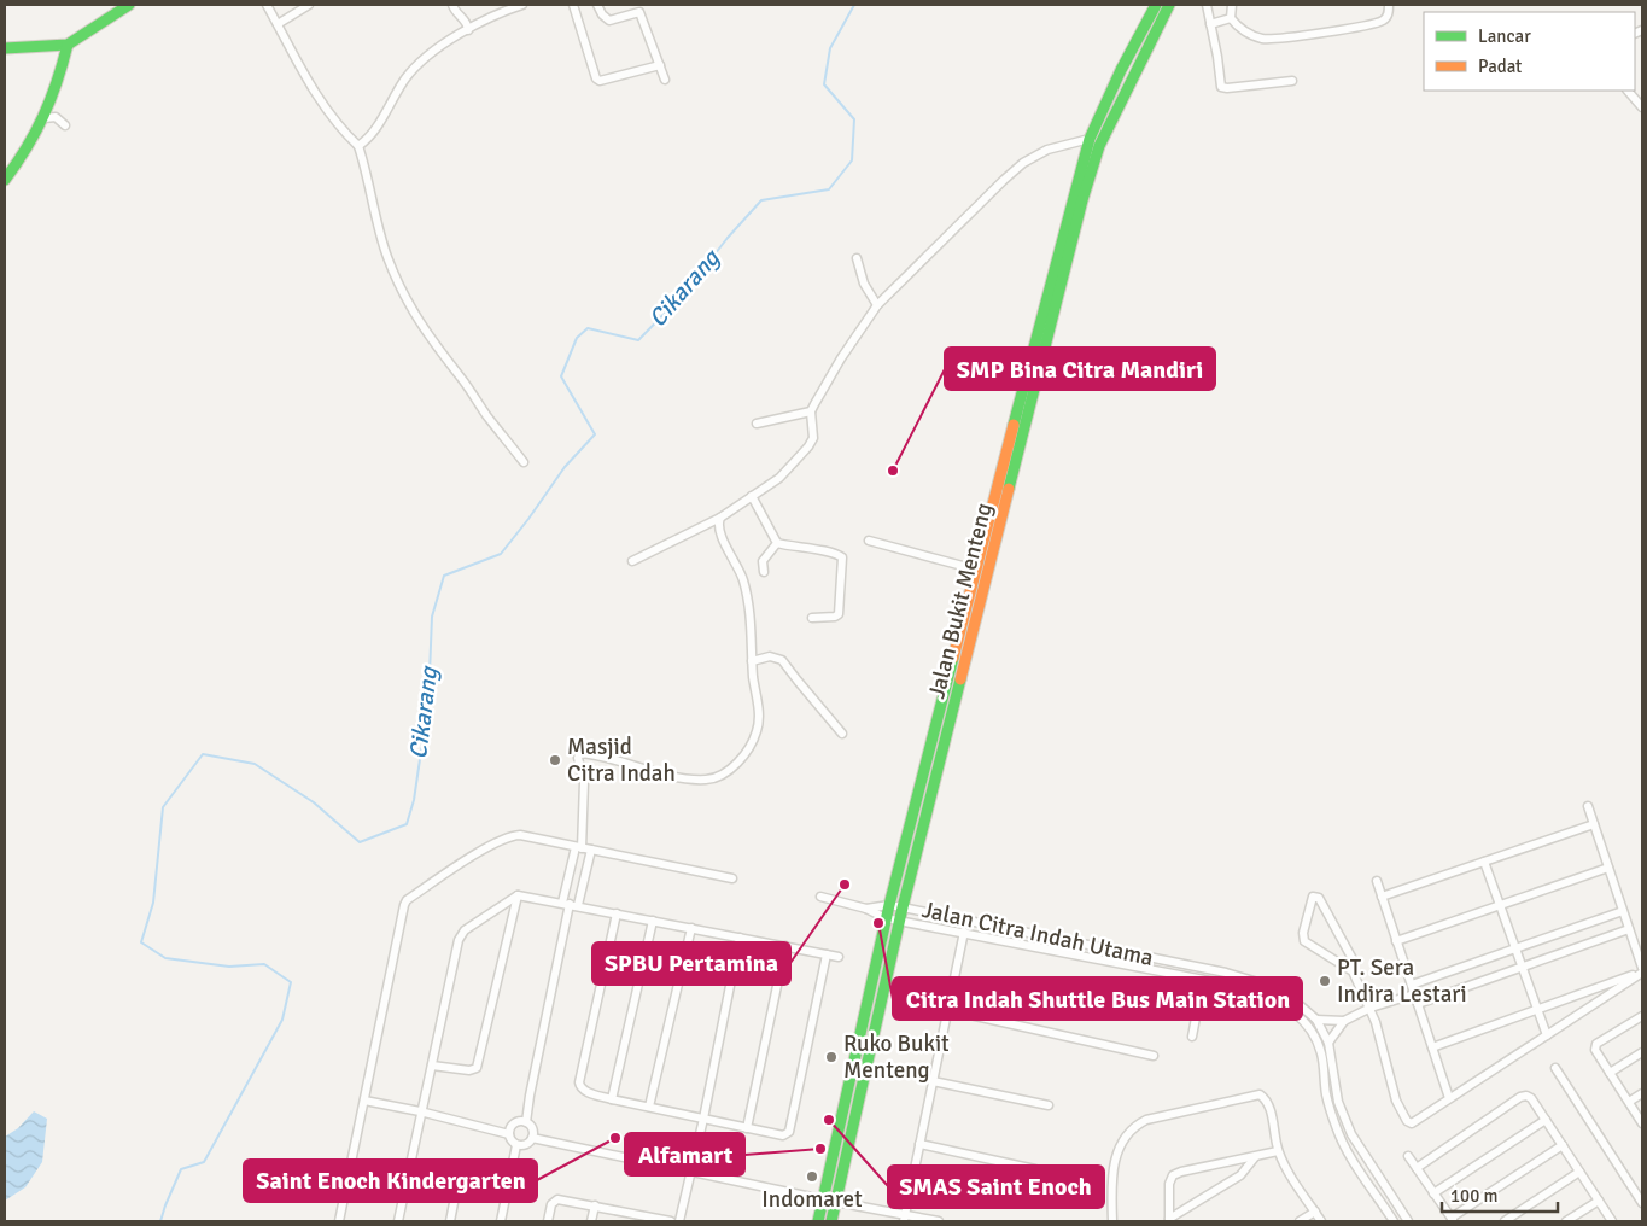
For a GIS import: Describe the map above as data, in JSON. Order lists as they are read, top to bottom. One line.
{"streets":{"street":["Jalan Bukit Menteng","Jalan Citra Indah Utama"]},"crossings":[["Jalan Bukit Menteng","Jalan Citra Indah Utama"]],"water":["Cikarang"],"places":["SMP Bina Citra Mandiri","Masjid Citra Indah","SPBU Pertamina","Citra Indah Shuttle Bus Main Station","PT. Sera Indira Lestari","Ruko Bukit Menteng","SMAS Saint Enoch","Saint Enoch Kindergarten","Alfamart","Indomaret"],"legend":["Lancar","Padat"],"scale_bar":"100 m"}
